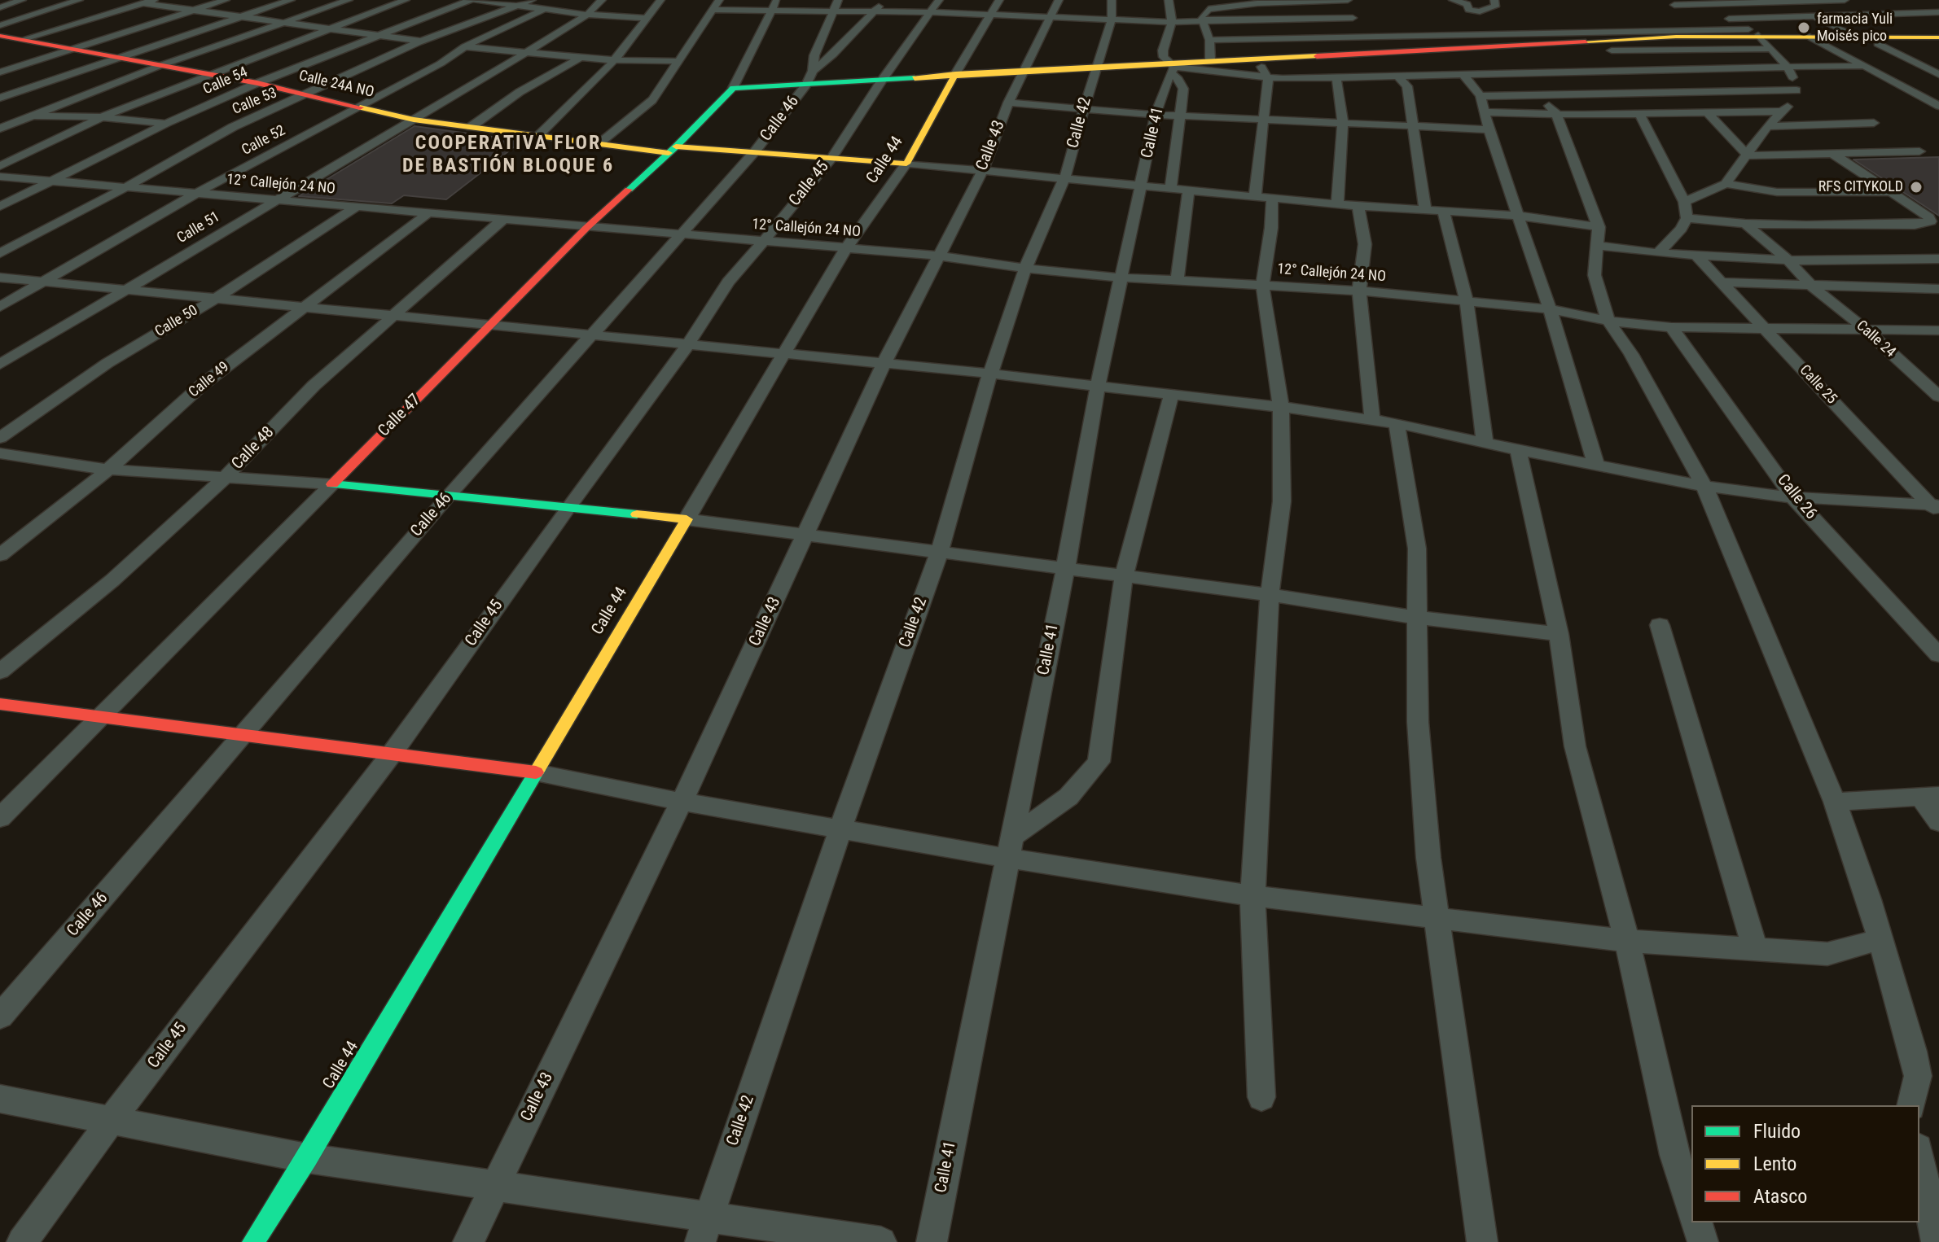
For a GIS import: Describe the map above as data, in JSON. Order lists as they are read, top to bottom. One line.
{"streets":{"street":["Calle 54","Calle 24A NO","Calle 53","Calle 46","Calle 42","Calle 41","Calle 52","Calle 43","Calle 44","Calle 45","12° Callejón 24 NO","Calle 51","Calle 50","Calle 24","Calle 49","Calle 25","Calle 47","Calle 48","Calle 26"]},"crossings":[["Calle 54","Calle 24A NO"],["Calle 54","12° Callejón 24 NO"],["Calle 24A NO","Calle 53"],["Calle 24A NO","Calle 46"],["Calle 24A NO","Calle 52"],["Calle 24A NO","Calle 44"],["Calle 24A NO","Calle 45"],["Calle 24A NO","Calle 51"],["Calle 24A NO","Calle 47"],["Calle 53","12° Callejón 24 NO"],["Calle 46","12° Callejón 24 NO"],["Calle 42","12° Callejón 24 NO"],["Calle 41","12° Callejón 24 NO"],["Calle 52","12° Callejón 24 NO"],["Calle 43","12° Callejón 24 NO"],["Calle 44","12° Callejón 24 NO"],["Calle 45","12° Callejón 24 NO"],["12° Callejón 24 NO","Calle 51"],["12° Callejón 24 NO","Calle 50"],["12° Callejón 24 NO","Calle 24"],["12° Callejón 24 NO","Calle 49"],["12° Callejón 24 NO","Calle 25"],["12° Callejón 24 NO","Calle 47"],["12° Callejón 24 NO","Calle 48"],["12° Callejón 24 NO","Calle 26"]],"districts":["COOPERATIVA FLOR DE BASTIÓN BLOQUE 6"],"places":["farmacia Yuli Moisés pico","RFS CITYKOLD"],"legend":["Fluido","Lento","Atasco"]}
